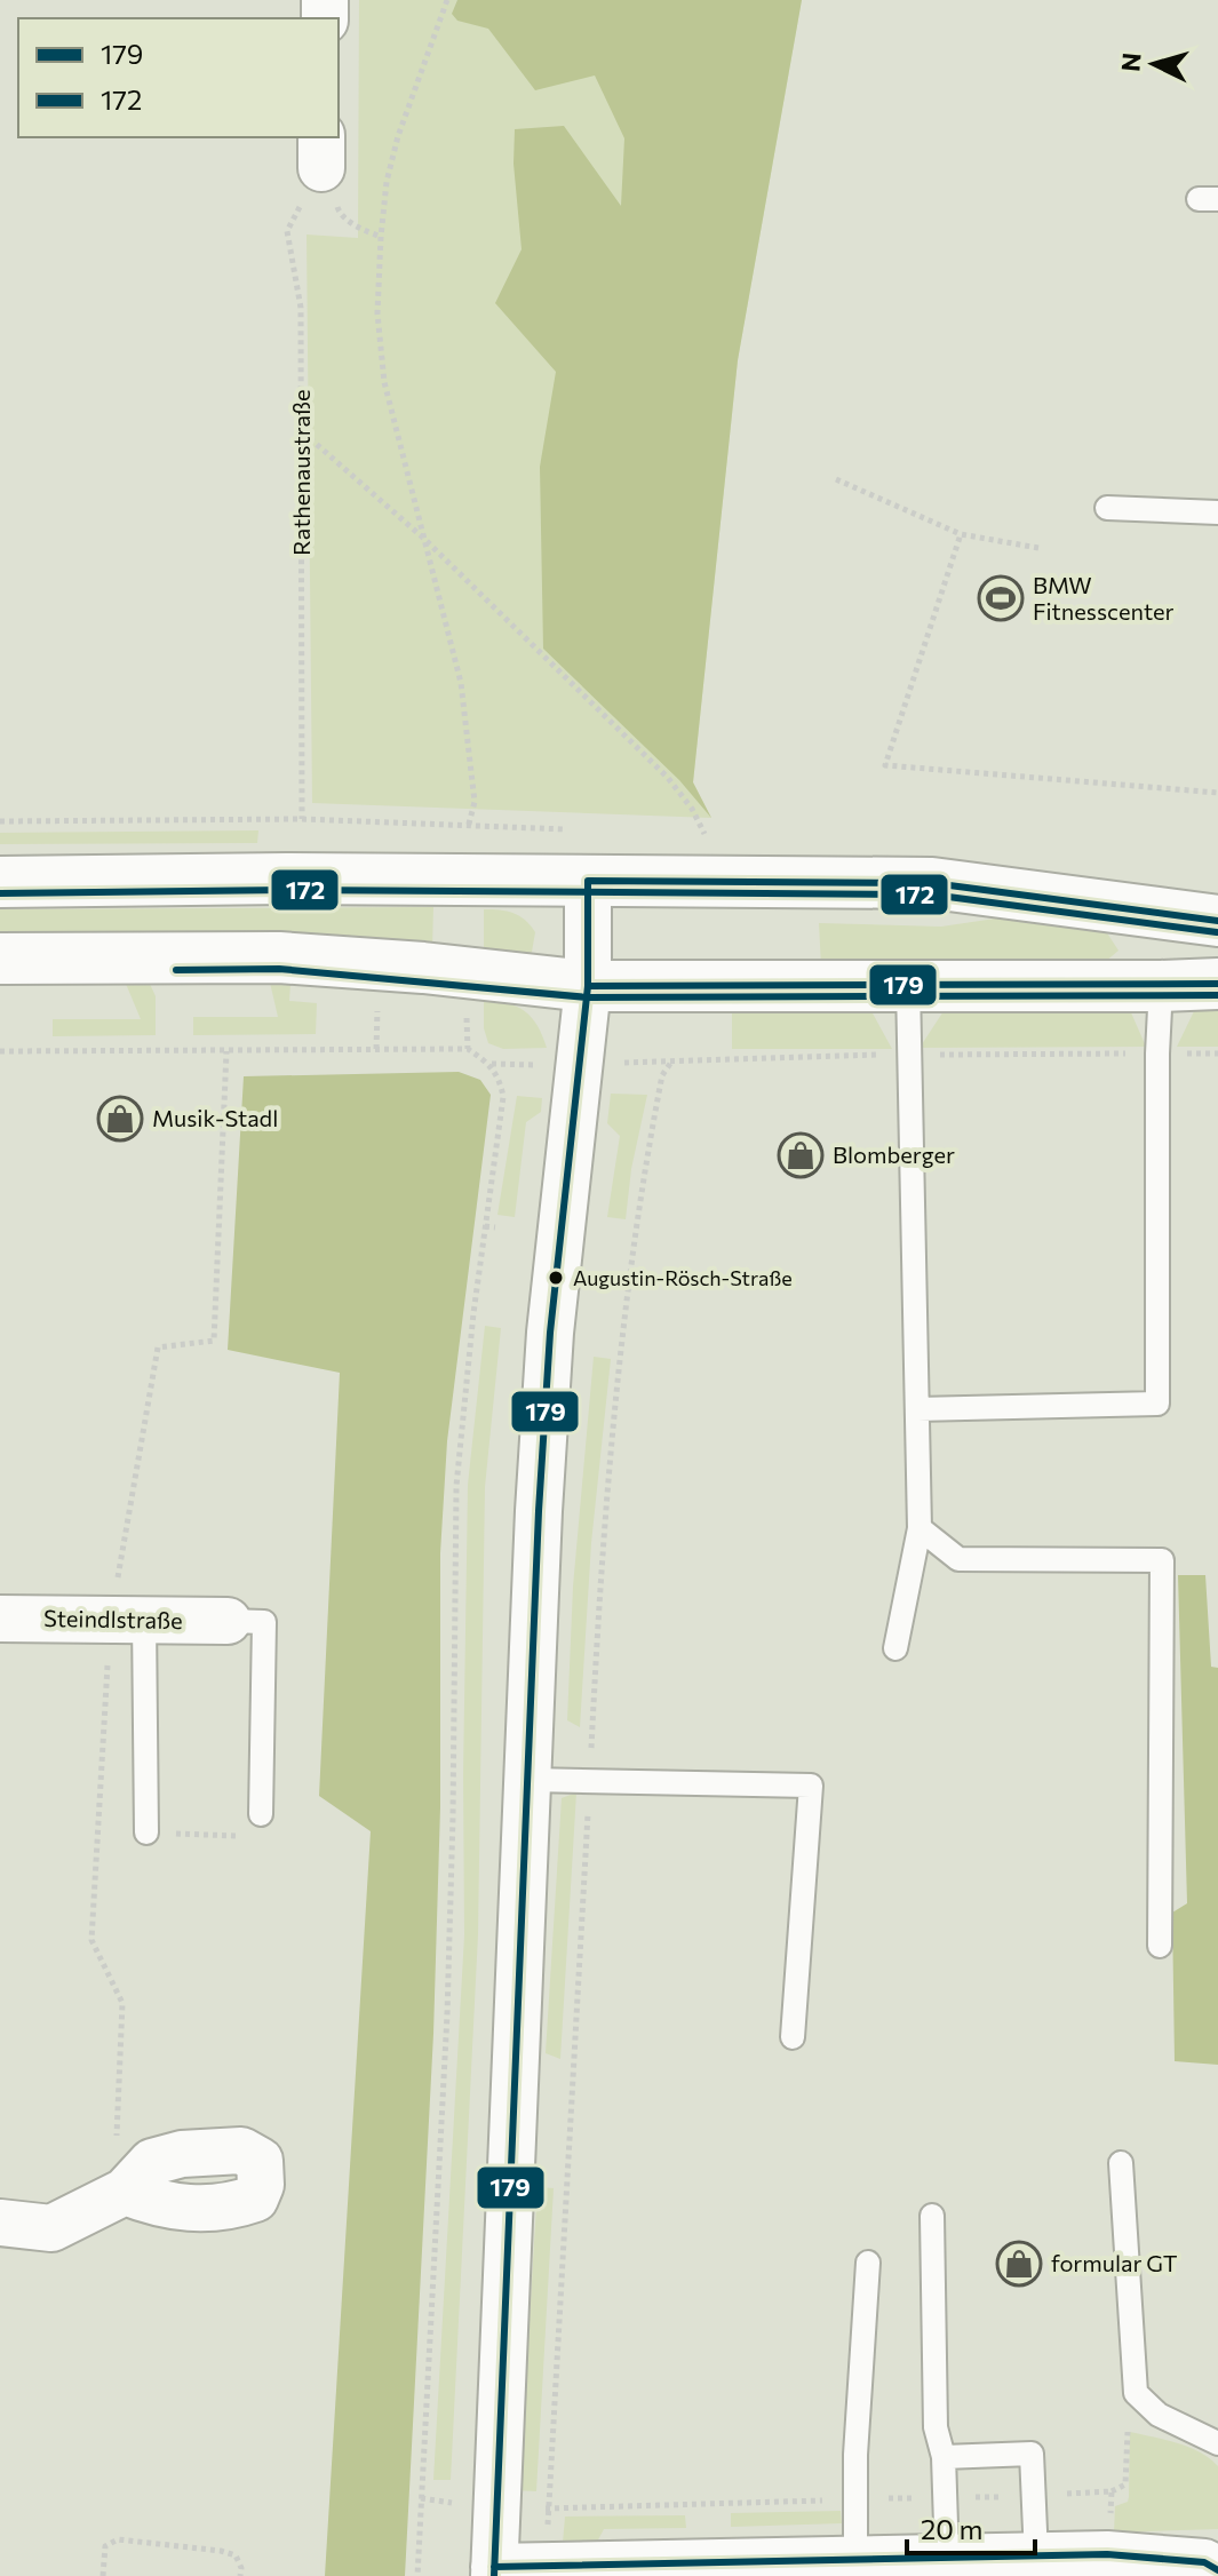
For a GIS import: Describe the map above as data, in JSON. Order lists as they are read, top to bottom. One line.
{"streets":{"street":["Steindlstraße"],"path":["Rathenaustraße"]},"places":{"sports":["BMW Fitnesscenter"],"shop":["Musik-Stadl","Blomberger","formular GT"],"other":["Augustin-Rösch-Straße"]},"lines":["transit line 179","transit line 172"],"legend":["179","172"],"scale_bar":"20 m","north":"left"}
